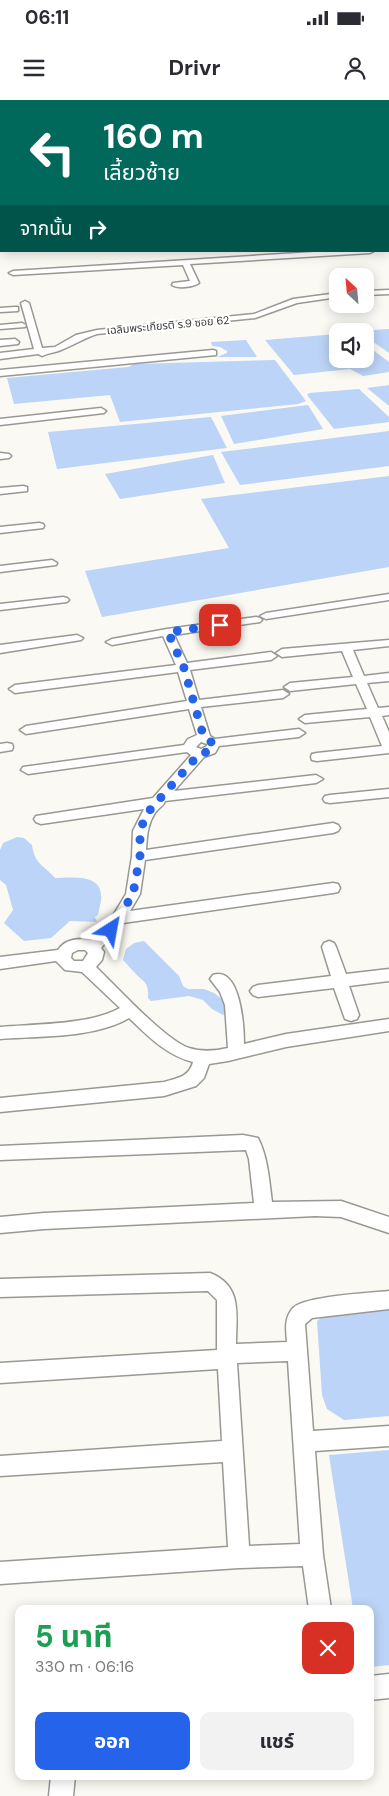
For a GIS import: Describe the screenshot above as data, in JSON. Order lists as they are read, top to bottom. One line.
{"streets":{"street":["เฉลิมพระเกียรติ ร.9 ซอย 62"]},"north":"top left","page":{"status":"06:11","header":"Drivr","turn":["160 m","เลี้ยวซ้าย"],"then":"จากนั้น","heading":["5 นาที","330 m · 06:16"],"buttons":["ออก","แชร์"]}}
